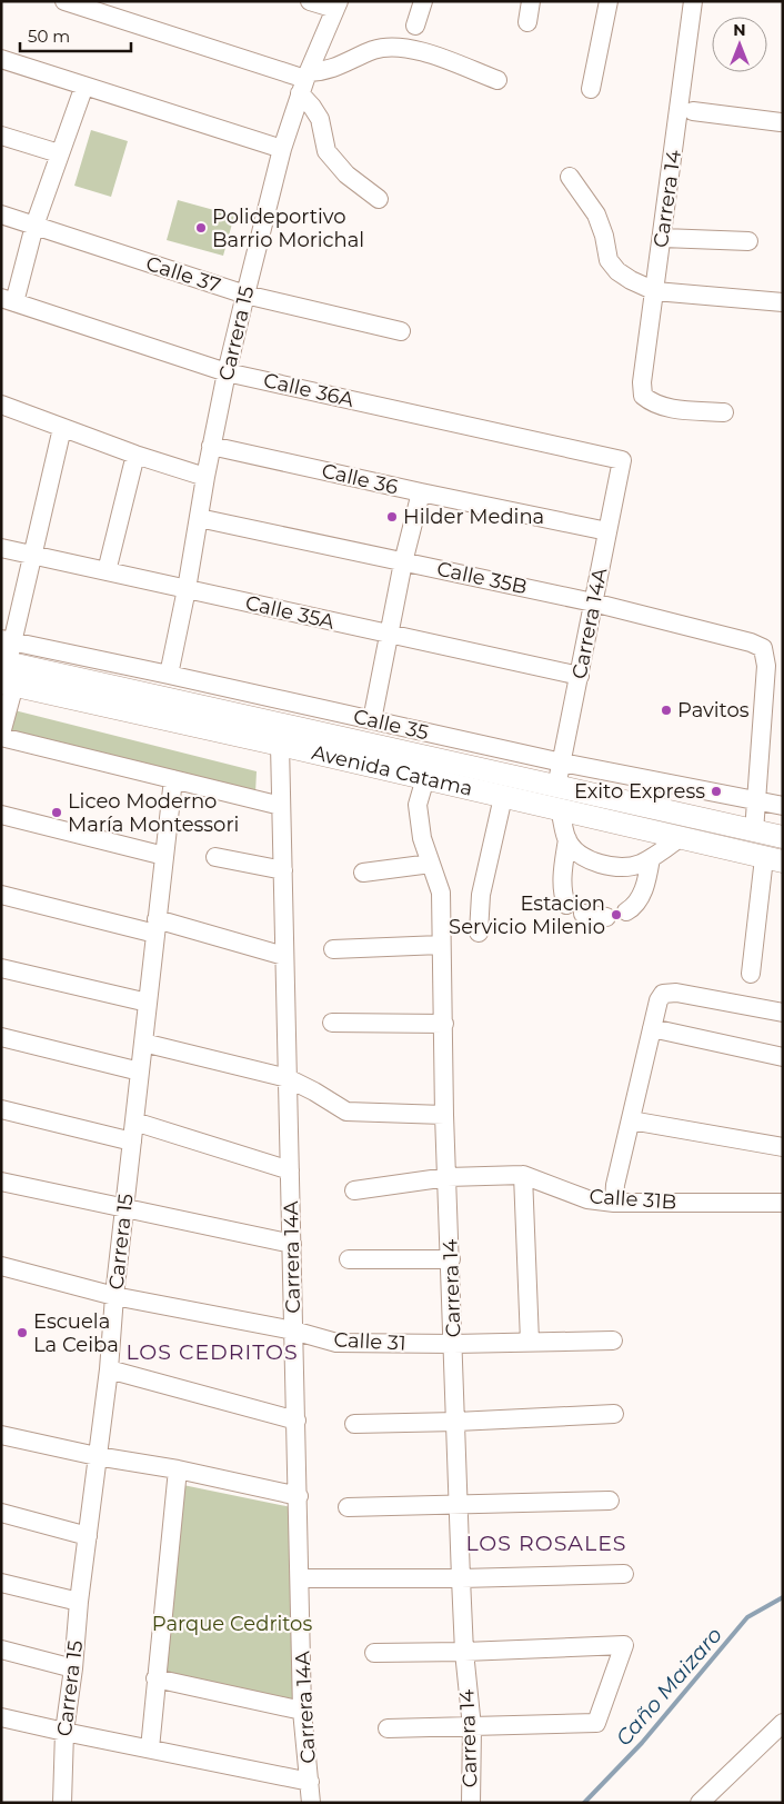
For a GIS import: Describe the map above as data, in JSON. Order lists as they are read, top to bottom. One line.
{"streets":{"main road":["Avenida Catama"],"street":["Carrera 14","Calle 37","Carrera 15","Calle 36A","Calle 36","Calle 35B","Calle 35A","Carrera 14A","Calle 35","Calle 31B","Calle 31"]},"crossings":[["Carrera 14","Avenida Catama"],["Carrera 14","Calle 31B"],["Carrera 14","Calle 31"],["Calle 37","Carrera 15"],["Carrera 15","Calle 36A"],["Carrera 15","Calle 36"],["Carrera 15","Calle 35B"],["Carrera 15","Calle 35A"],["Carrera 15","Calle 35"],["Carrera 15","Calle 31"],["Calle 36A","Carrera 14A"],["Calle 36","Carrera 14A"],["Calle 35B","Carrera 14A"],["Calle 35B","Calle 35"],["Calle 35A","Carrera 14A"],["Carrera 14A","Calle 35"],["Carrera 14A","Avenida Catama"],["Carrera 14A","Calle 31"]],"districts":["LOS CEDRITOS","LOS ROSALES"],"water":["Caño Maizaro"],"parks":["Parque Cedritos"],"places":["Polideportivo Barrio Morichal","Hilder Medina","Pavitos","Exito Express","Liceo Moderno María Montessori","Estacion Servicio Milenio","Escuela La Ceiba"],"scale_bar":"50 m","north":"top"}
